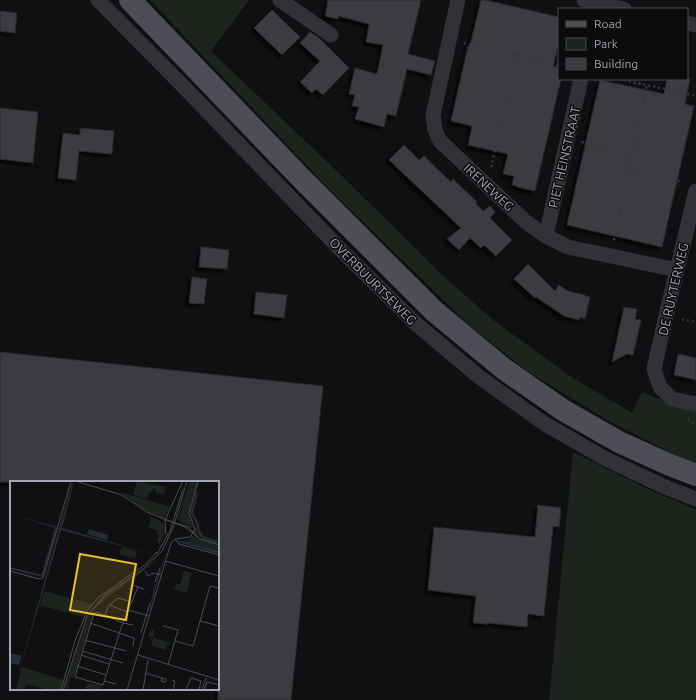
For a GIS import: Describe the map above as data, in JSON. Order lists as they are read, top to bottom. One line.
{"streets":{"main road":["OVERBUURTSEWEG"],"street":["PIET HEINSTRAAT","IRENEWEG","DE RUYTERWEG"]},"crossings":[["PIET HEINSTRAAT","IRENEWEG"],["IRENEWEG","DE RUYTERWEG"]],"legend":["Road","Park","Building"]}
